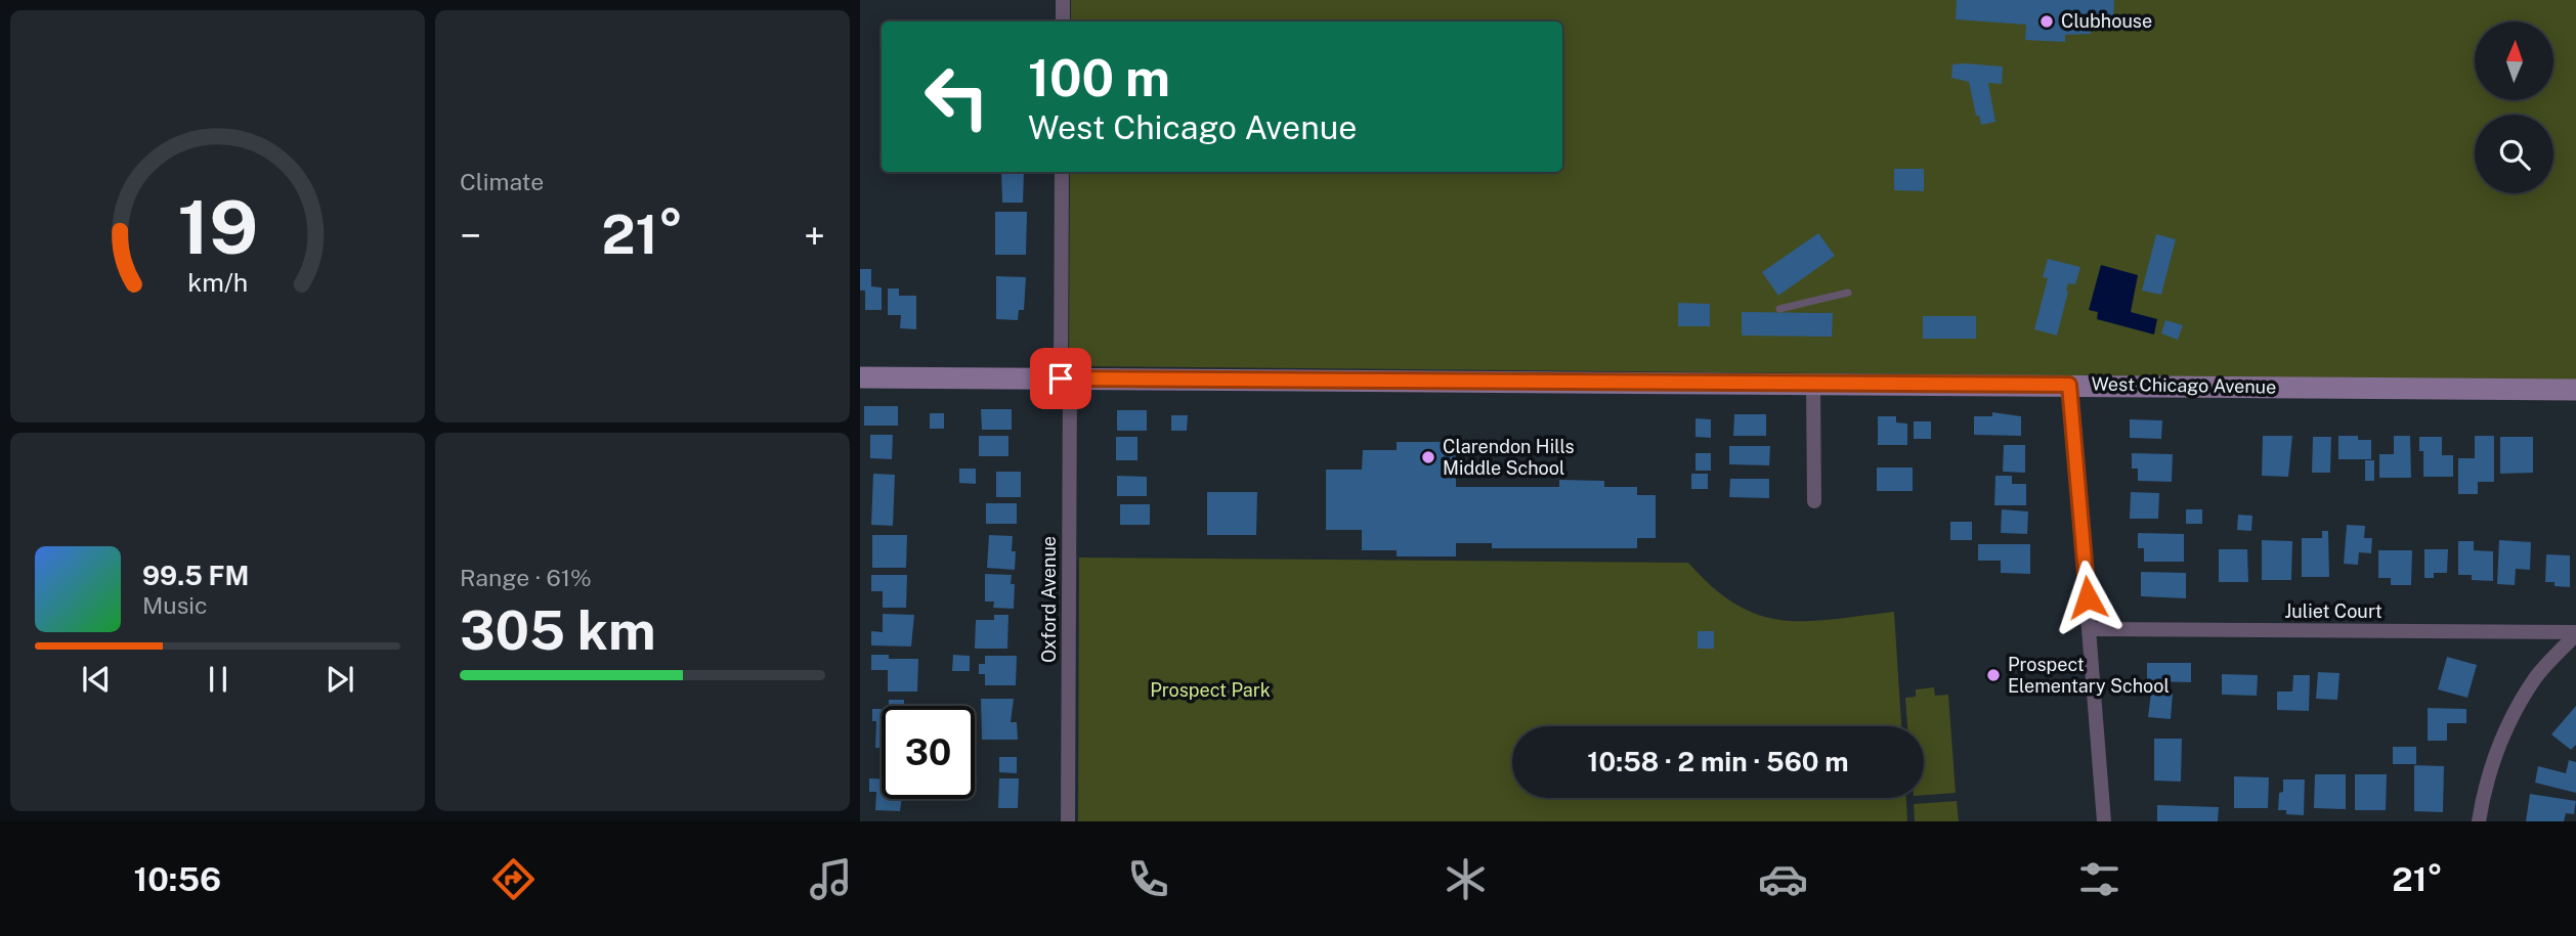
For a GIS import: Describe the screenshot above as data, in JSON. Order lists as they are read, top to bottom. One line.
{"streets":{"main road":["West Chicago Avenue"],"street":["Oxford Avenue","Juliet Court"]},"crossings":[["West Chicago Avenue","Oxford Avenue"]],"parks":["Prospect Park"],"places":["Clubhouse","Clarendon Hills Middle School","Prospect Elementary School"],"north":"top","page":{"tile":["Climate",["Range · 61%","305 km"]],"turn":["100 m","West Chicago Avenue"],"heat":["−","21°","+"],"song":["99.5 FM","Music"],"limit":"30","trip":"10:58 · 2 min · 560 m","tabs":["10:56","21°"],"gauge":["19","km/h"]}}
